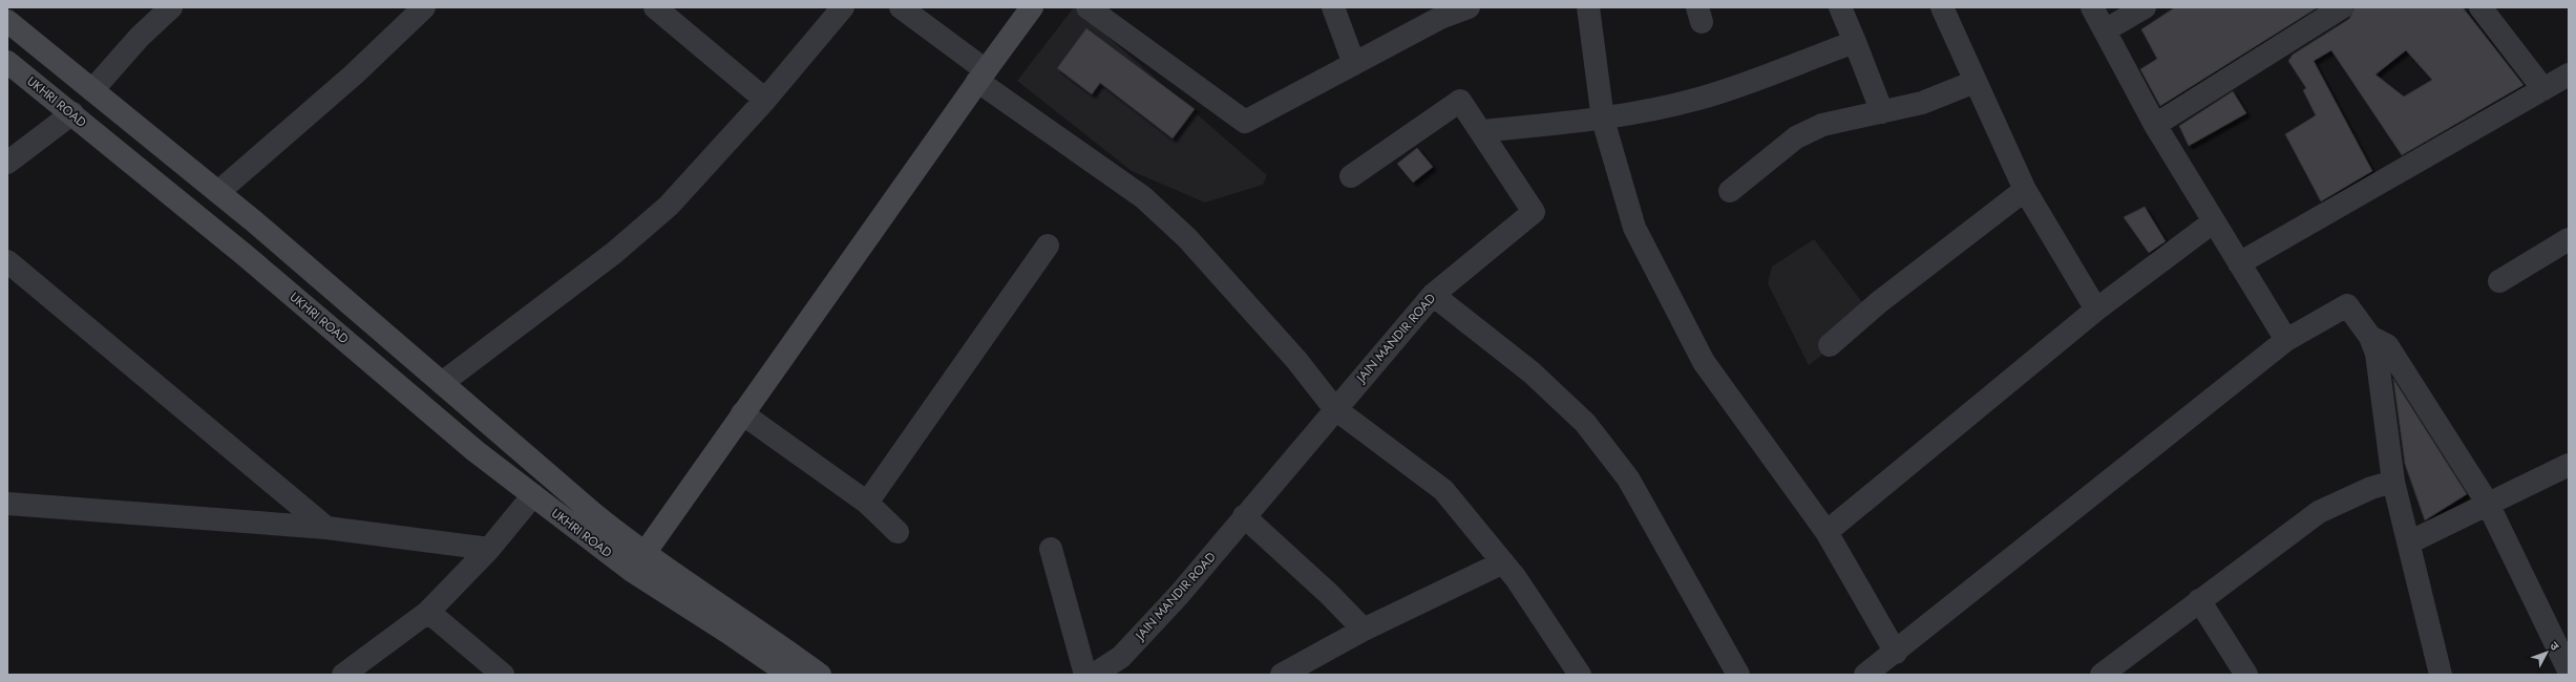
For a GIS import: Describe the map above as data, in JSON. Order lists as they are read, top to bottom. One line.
{"streets":{"street":["UKHRI ROAD","JAIN MANDIR ROAD"]},"north":"top right"}
